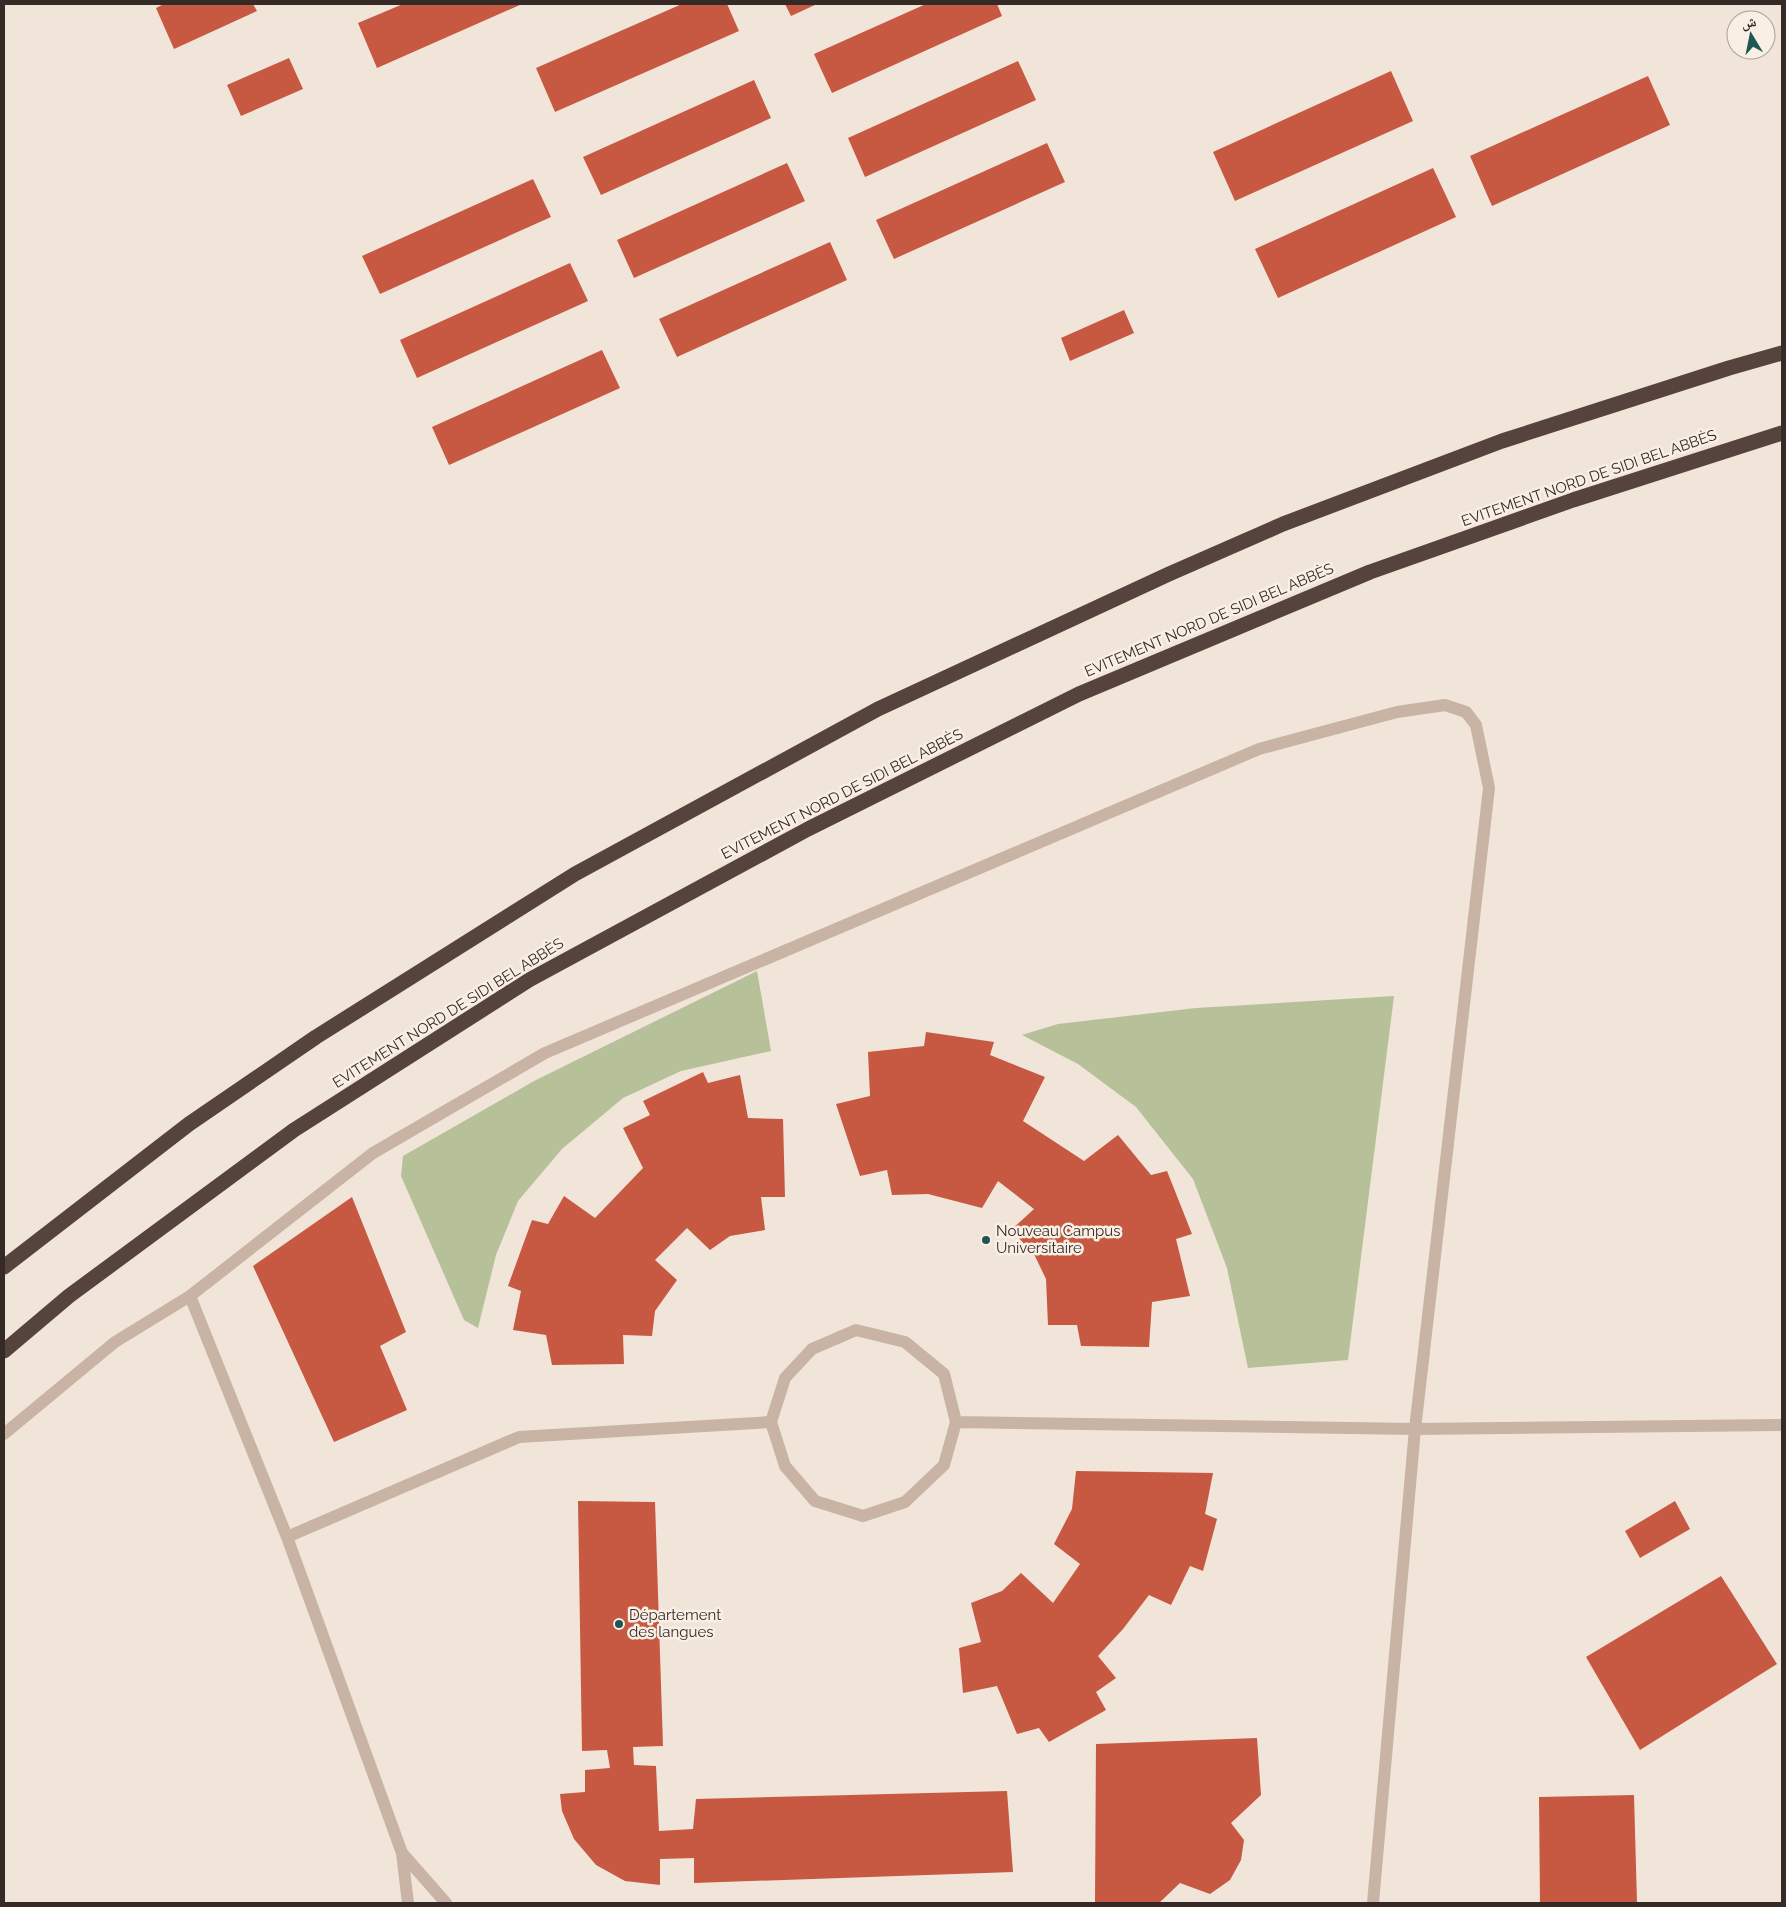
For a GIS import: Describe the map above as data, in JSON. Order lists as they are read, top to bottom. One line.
{"streets":{"highway":["EVITEMENT NORD DE SIDI BEL ABBÈS"]},"places":["Nouveau Campus Universitaire","Département des langues"],"north":"top"}
